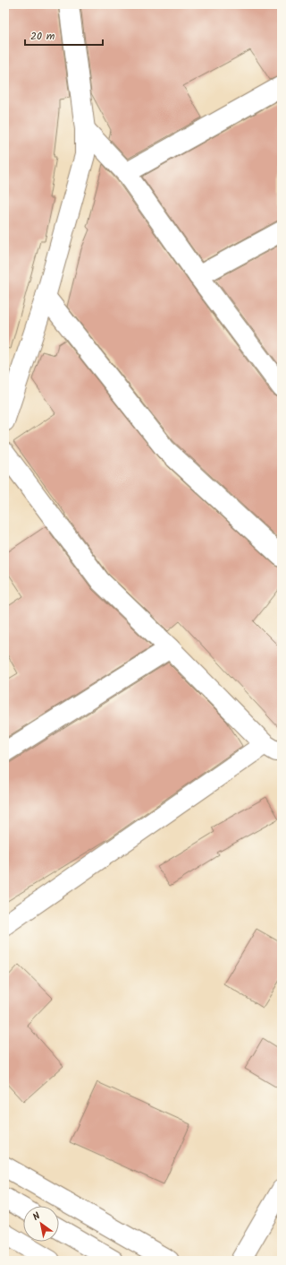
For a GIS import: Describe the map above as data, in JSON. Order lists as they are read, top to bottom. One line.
{"scale_bar":"20 m","north":"top left"}
